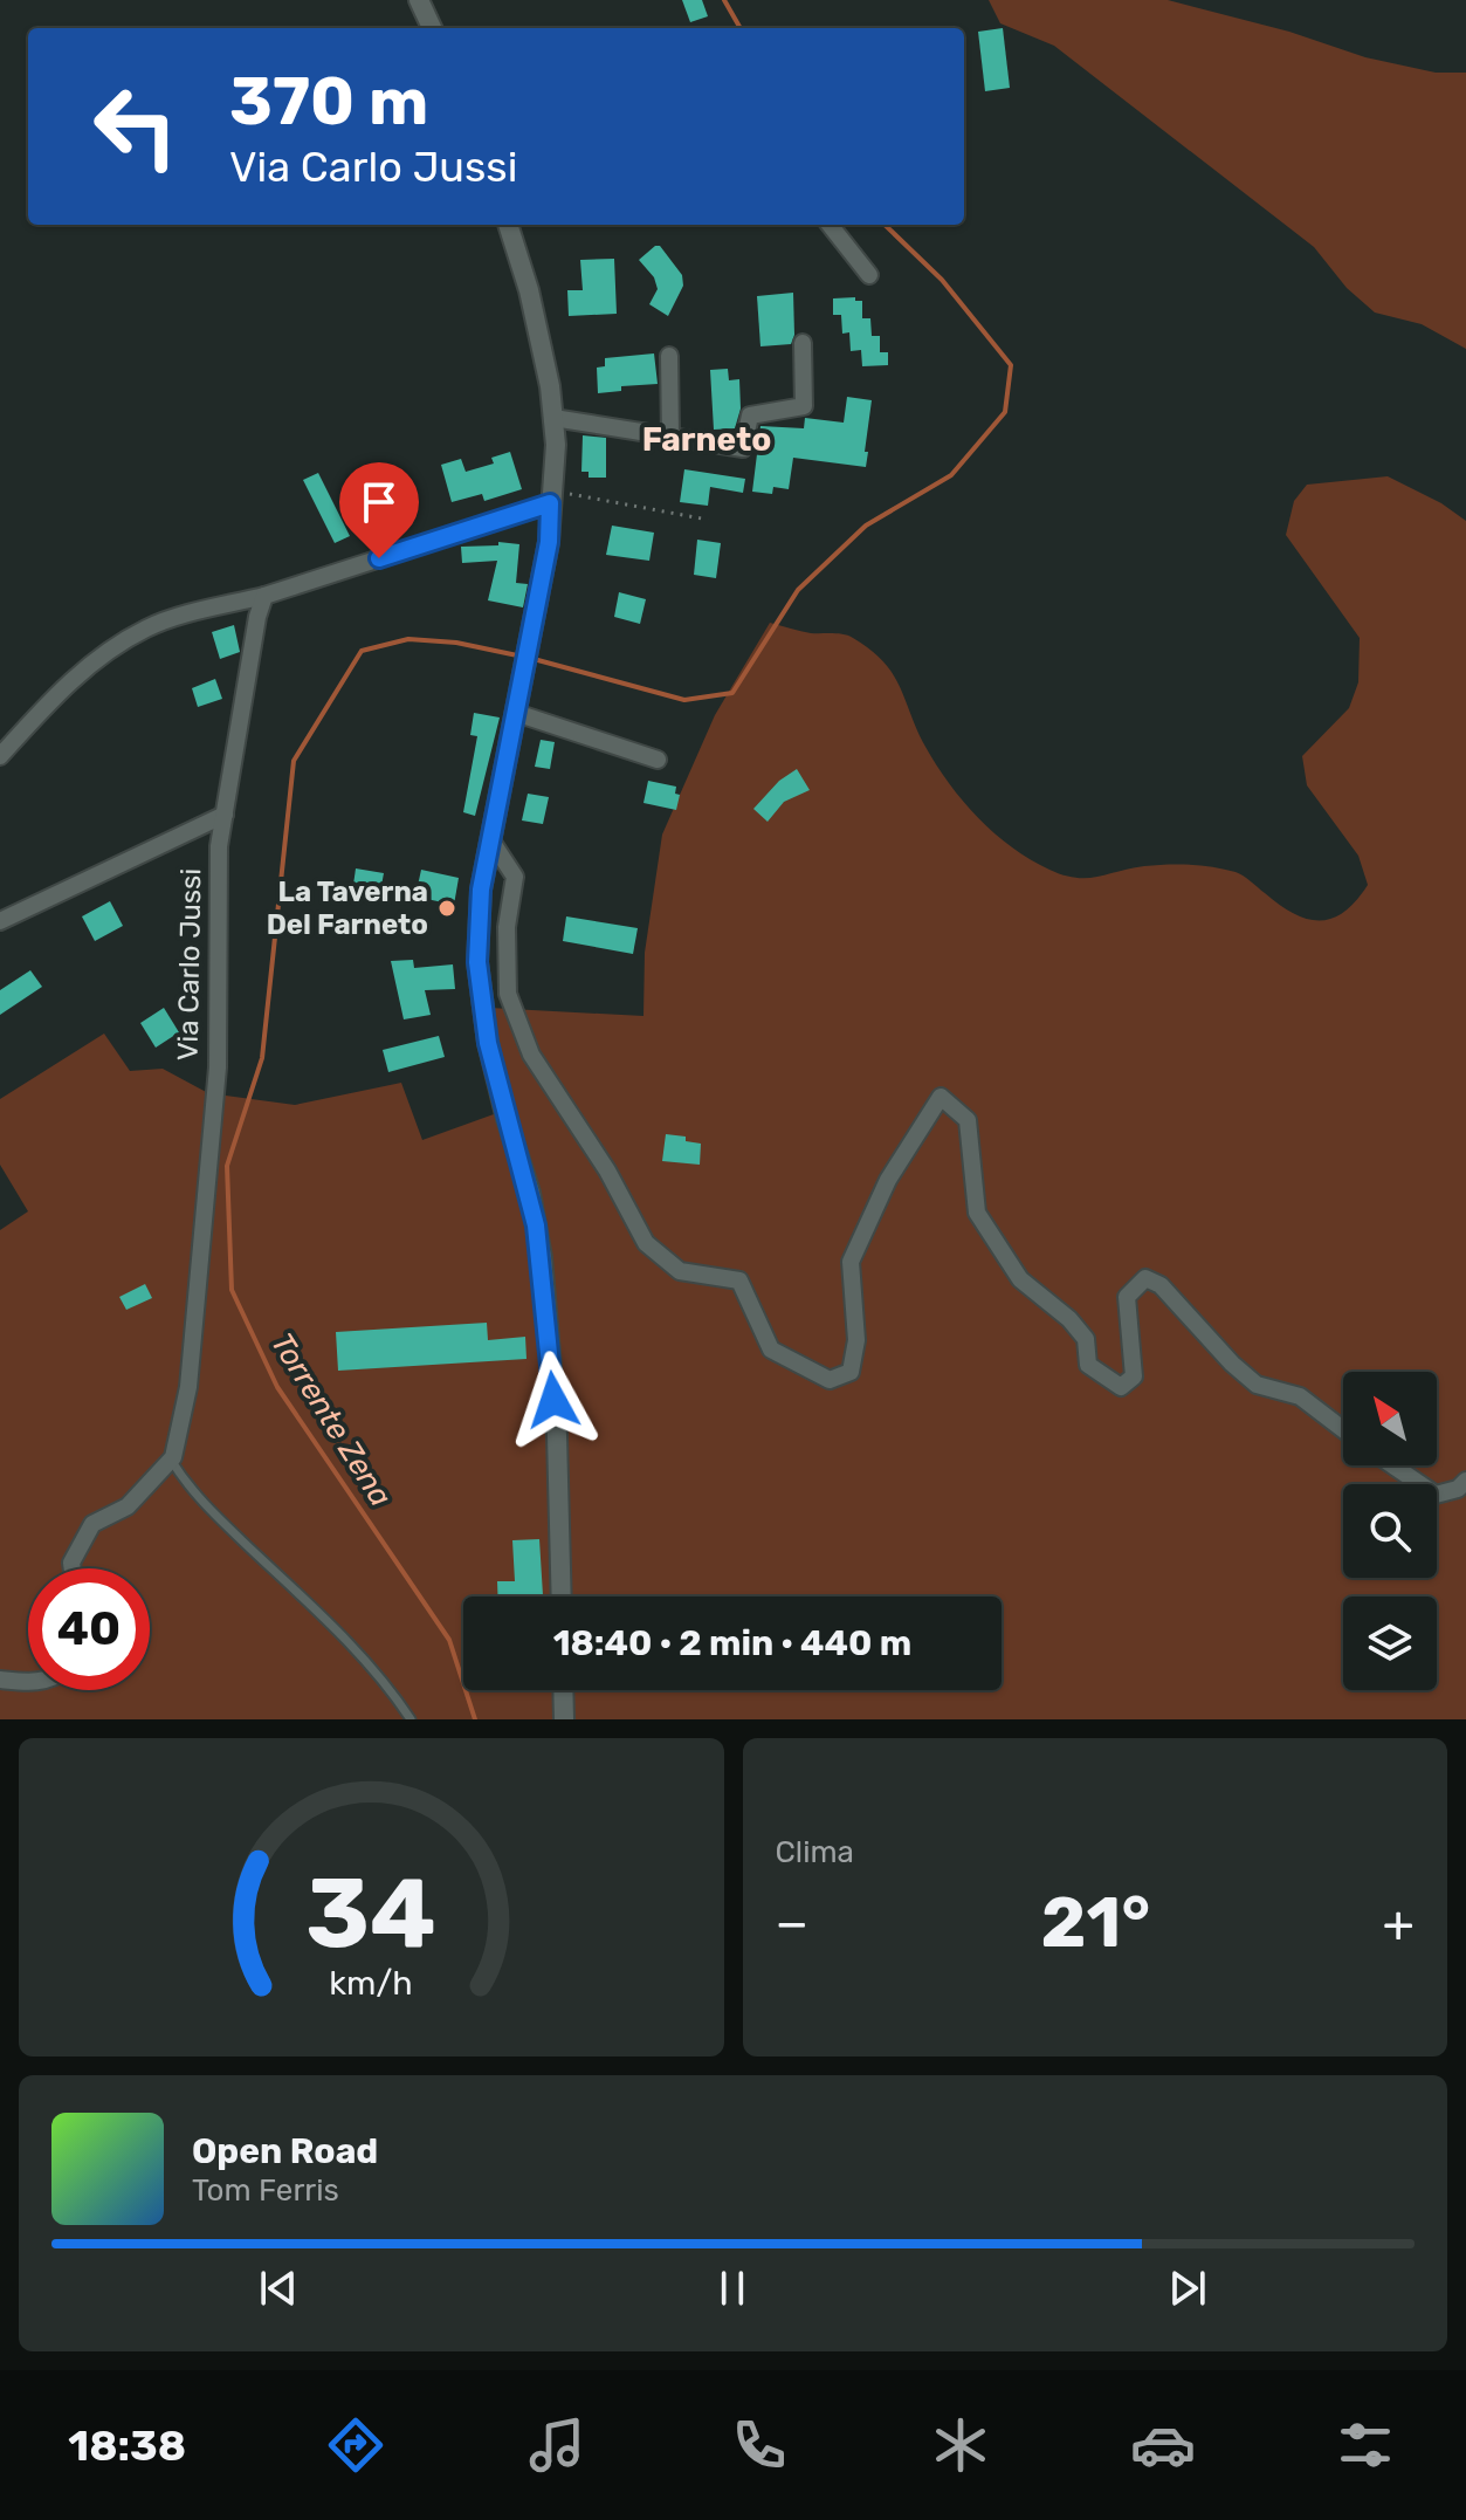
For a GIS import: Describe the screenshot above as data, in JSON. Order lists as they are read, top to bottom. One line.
{"streets":{"street":["Via Carlo Jussi"]},"districts":["Farneto"],"water":["Torrente Zena"],"places":["La Taverna Del Farneto"],"north":"top left","page":{"turn":["370 m","Via Carlo Jussi"],"limit":"40","trip":"18:40 · 2 min · 440 m","tile":"Clima","heat":["−","21°","+"],"song":["Open Road","Tom Ferris"],"tabs":"18:38","gauge":["34","km/h"]}}
